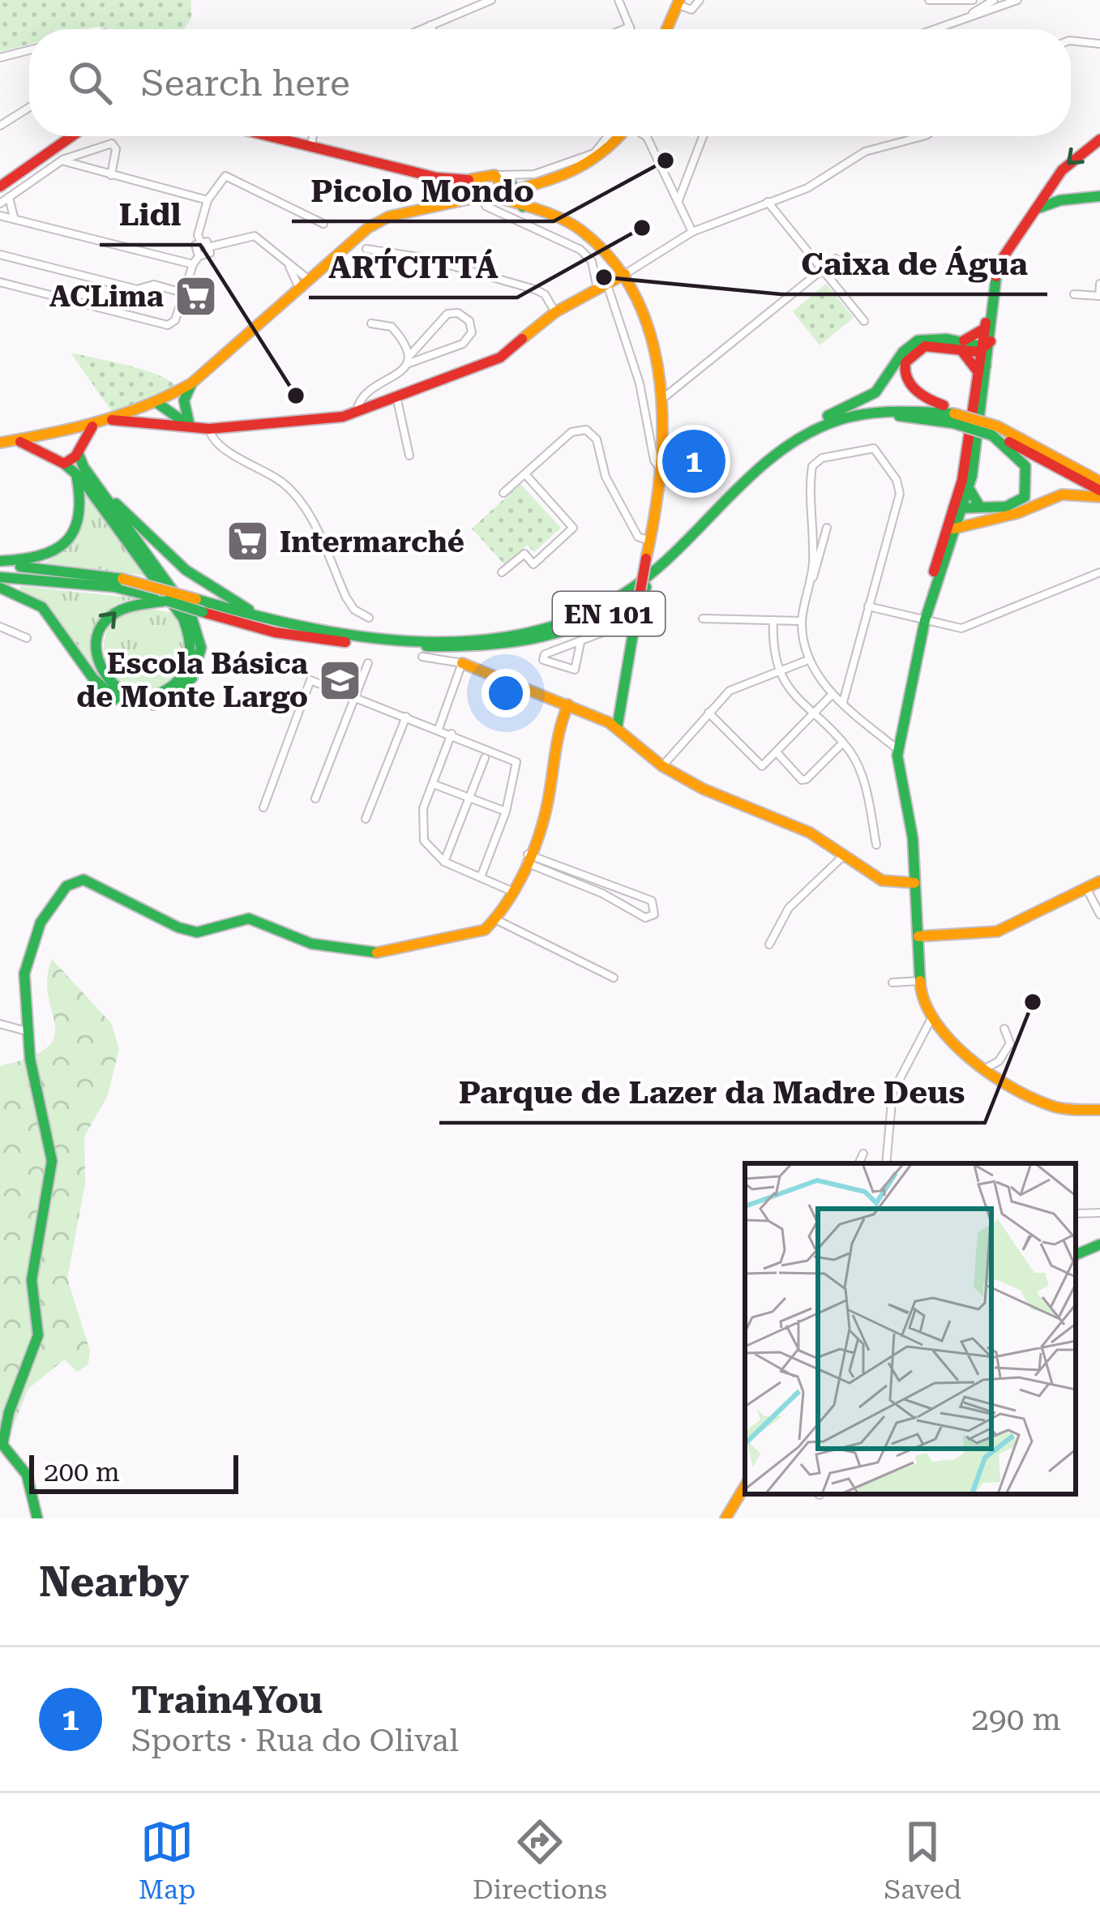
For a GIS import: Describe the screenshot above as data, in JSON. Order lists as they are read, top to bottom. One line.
{"streets":{"main road":["EN 101"]},"places":{"other":["Picolo Mondo","ART´CITTÁ","Caixa de Água","Lidl","Parque de Lazer da Madre Deus"],"supermarket":["ACLima","Intermarché"],"school or university":["Escola Básica de Monte Largo"]},"scale_bar":"200 m","page":{"search":"Search here","pins":"1","scale":"200 m","heading":"Nearby","list":[{"mark":"1","name":"Train4You","note":"Sports · Rua do Olival","value":"290 m"}],"nav":["Map","Directions","Saved"]}}
